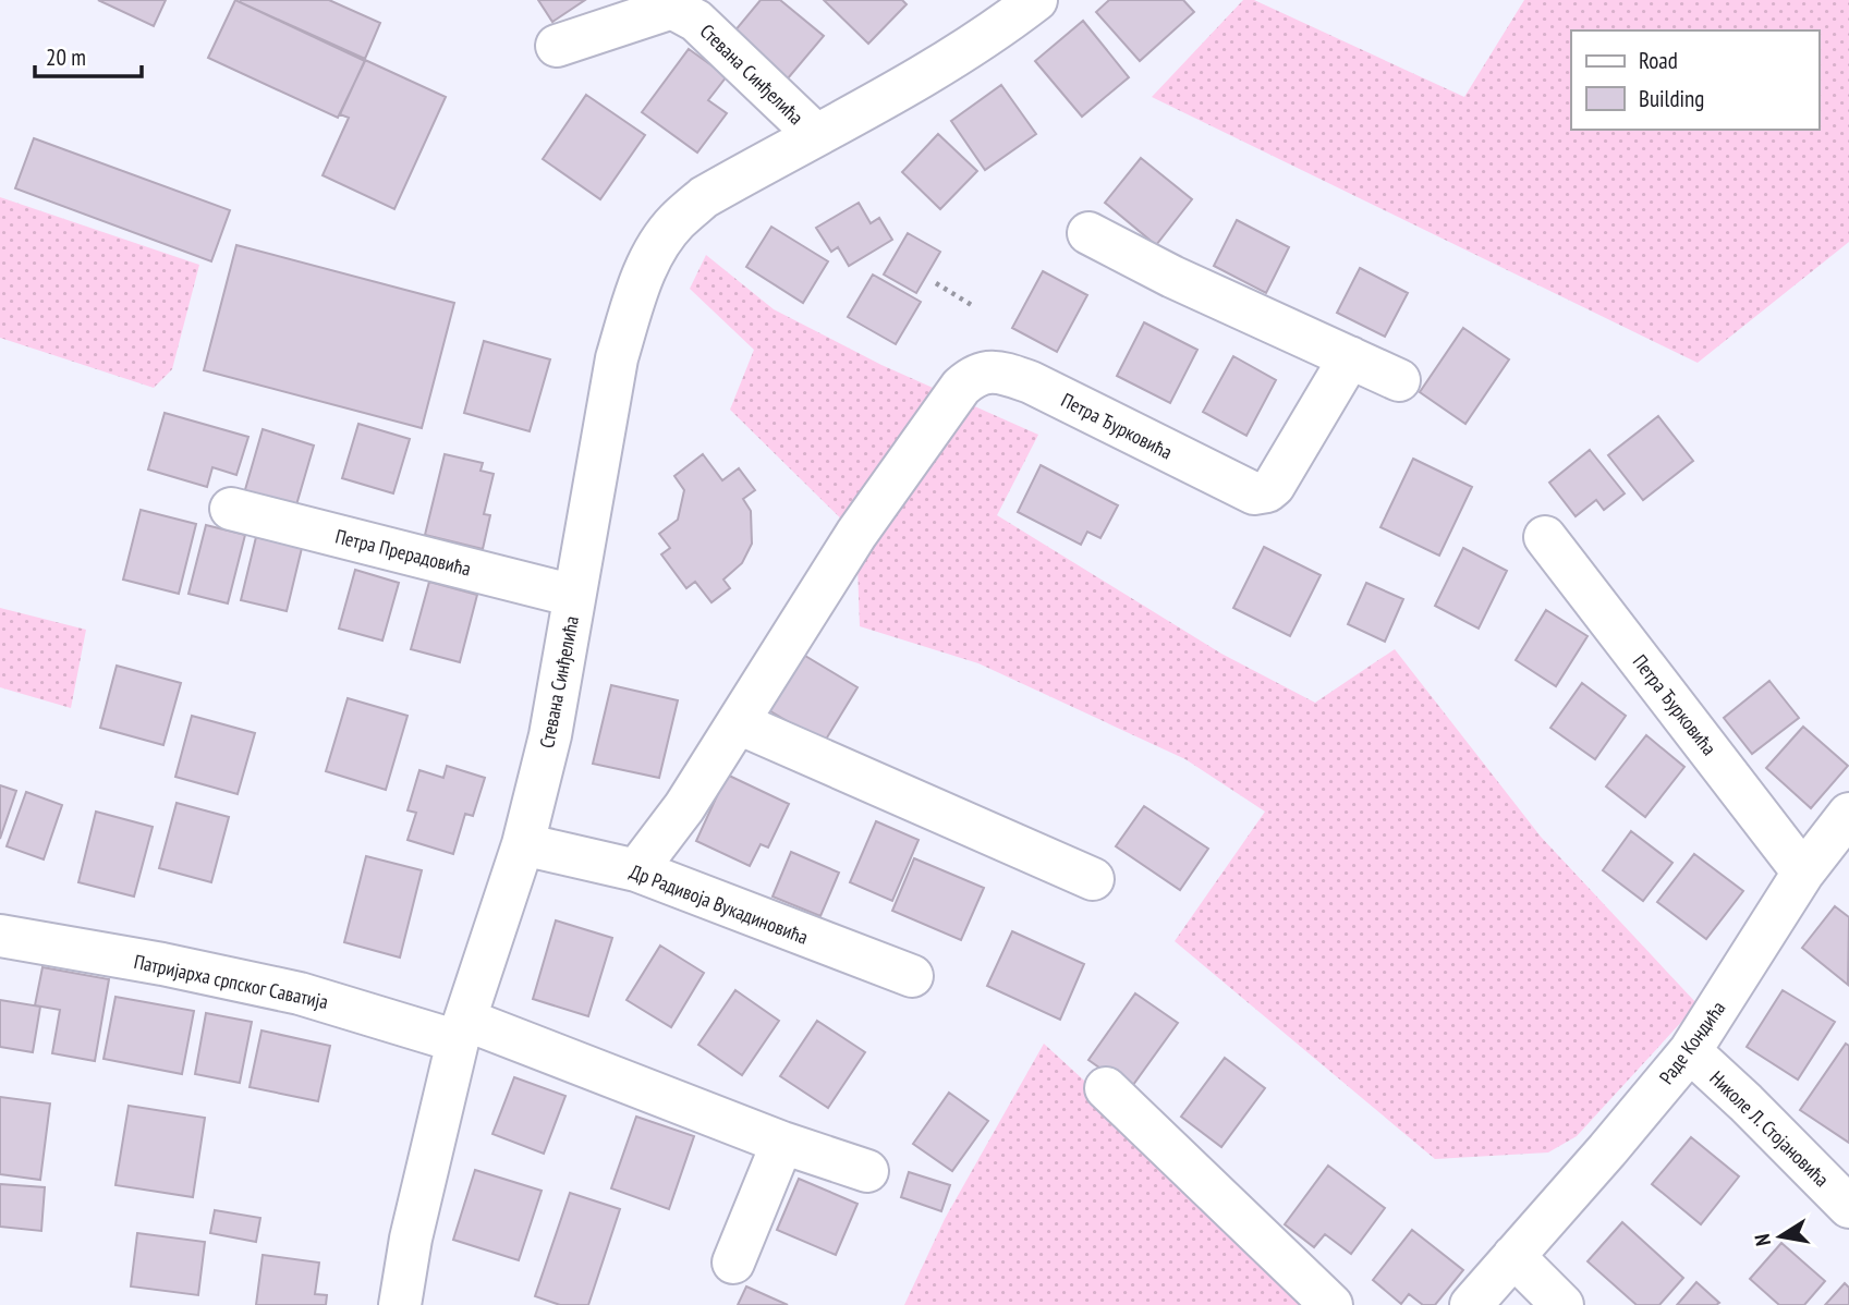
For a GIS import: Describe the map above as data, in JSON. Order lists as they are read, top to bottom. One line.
{"streets":{"street":["Стевана Синђелића","Петра Ђурковића","Петра Прерадовића","Др Радивоја Вукадиновића","Патријарха српског Саватија","Раде Кондића","Николе Л. Стојановића"]},"crossings":[["Стевана Синђелића","Петра Прерадовића"],["Стевана Синђелића","Др Радивоја Вукадиновића"],["Стевана Синђелића","Патријарха српског Саватија"],["Петра Ђурковића","Раде Кондића"],["Раде Кондића","Николе Л. Стојановића"]],"legend":["Road","Building"],"scale_bar":"20 m","north":"left"}
